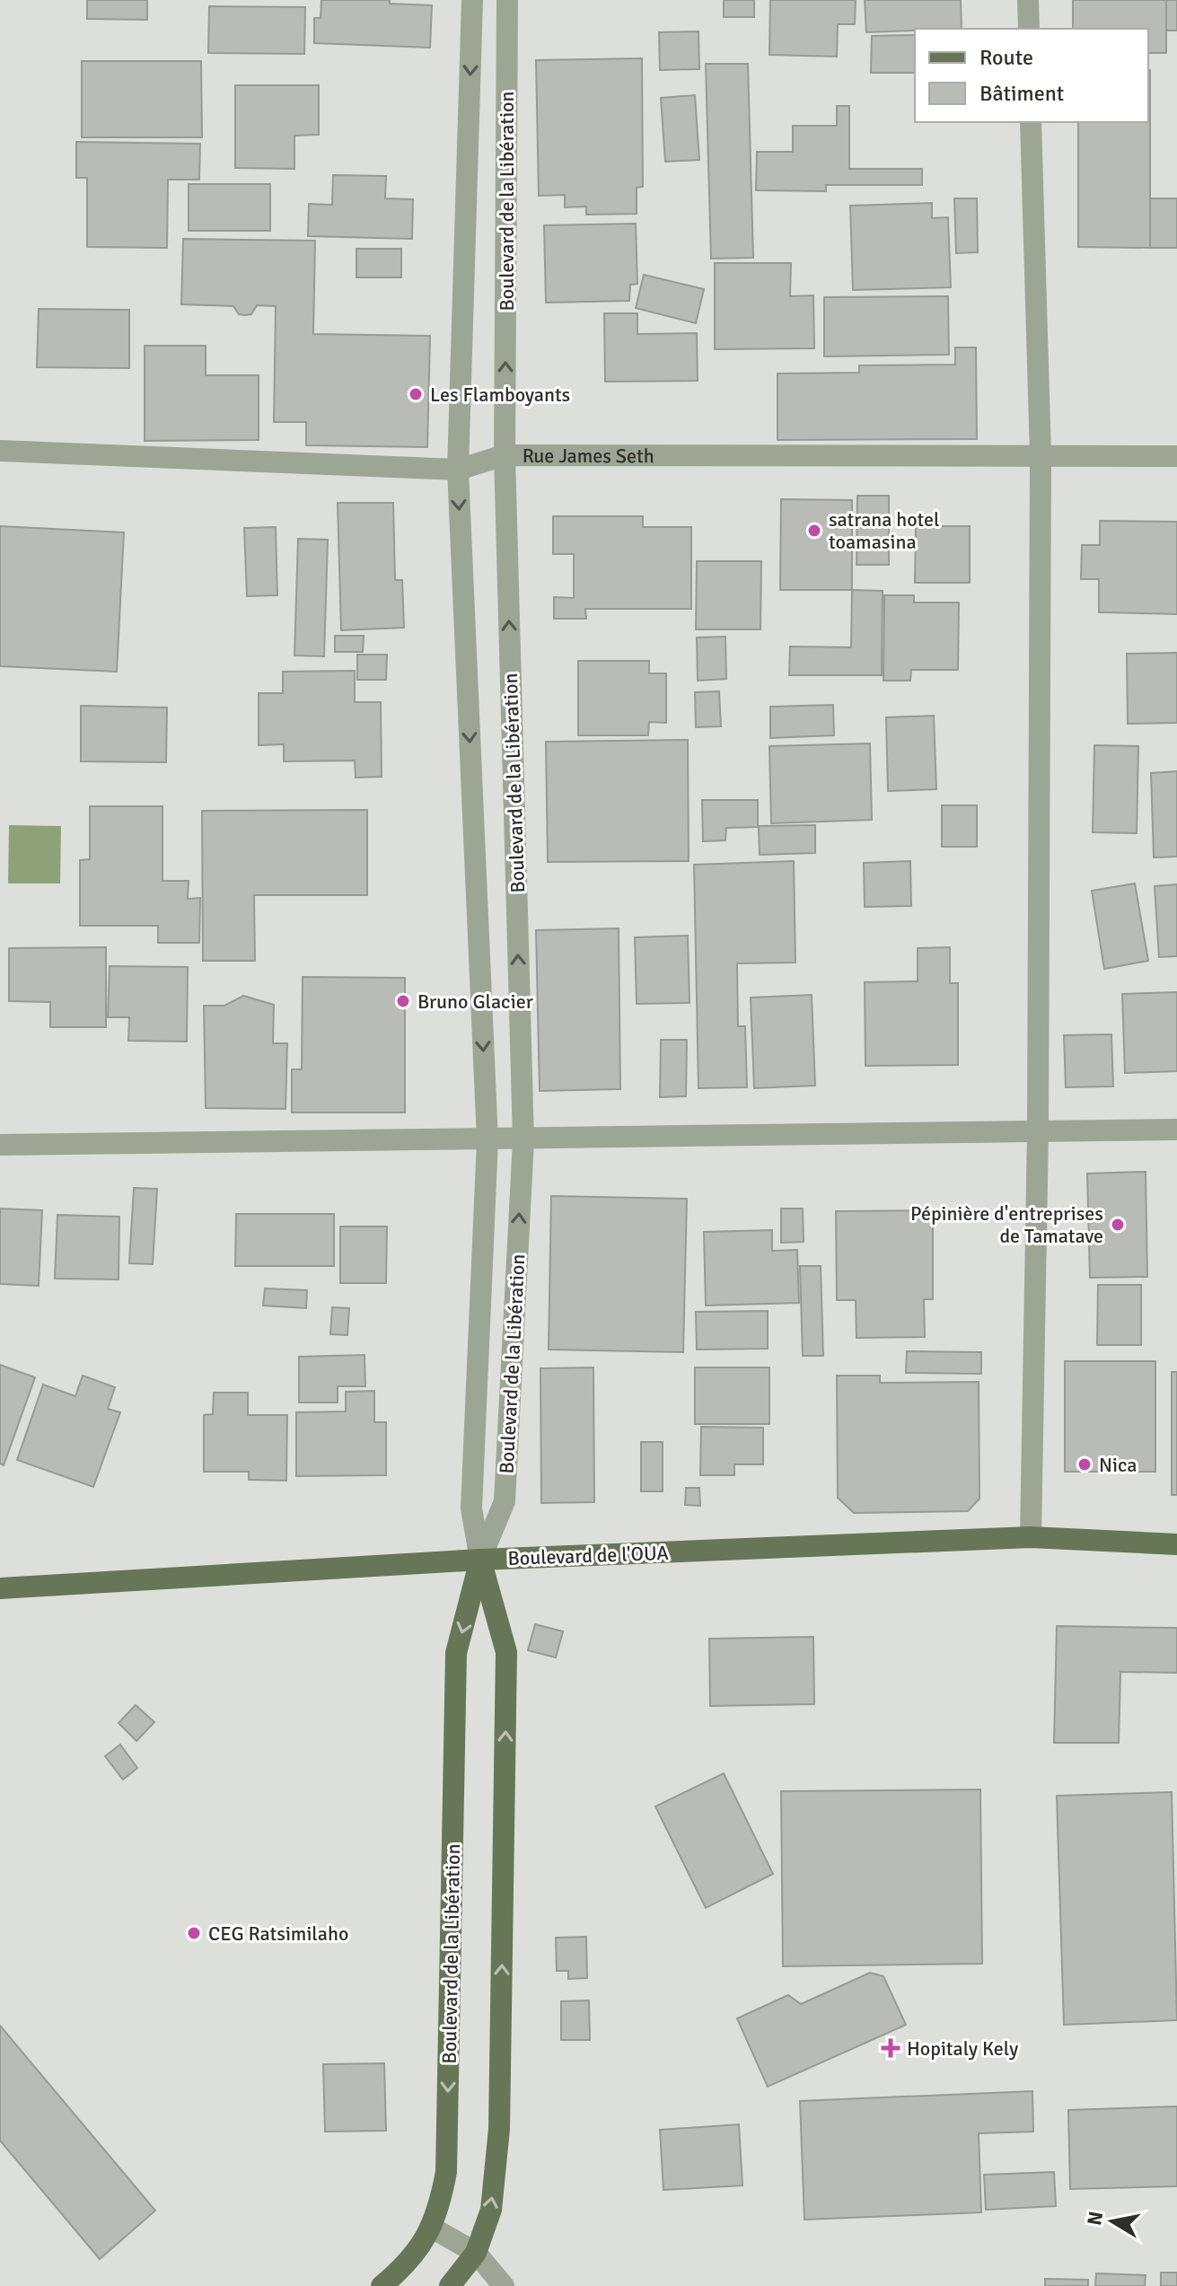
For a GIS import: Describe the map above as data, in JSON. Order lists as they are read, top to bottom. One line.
{"streets":{"main road":["Boulevard de la Libération","Boulevard de l'OUA"],"street":["Rue James Seth"]},"crossings":[["Boulevard de la Libération","Rue James Seth"],["Boulevard de la Libération","Boulevard de l'OUA"]],"places":{"other":["Les Flamboyants","satrana hotel toamasina","Bruno Glacier","Pépinière d'entreprises de Tamatave","Nica","CEG Ratsimilaho"],"health":["Hopitaly Kely"]},"legend":["Route","Bâtiment"],"north":"left"}
